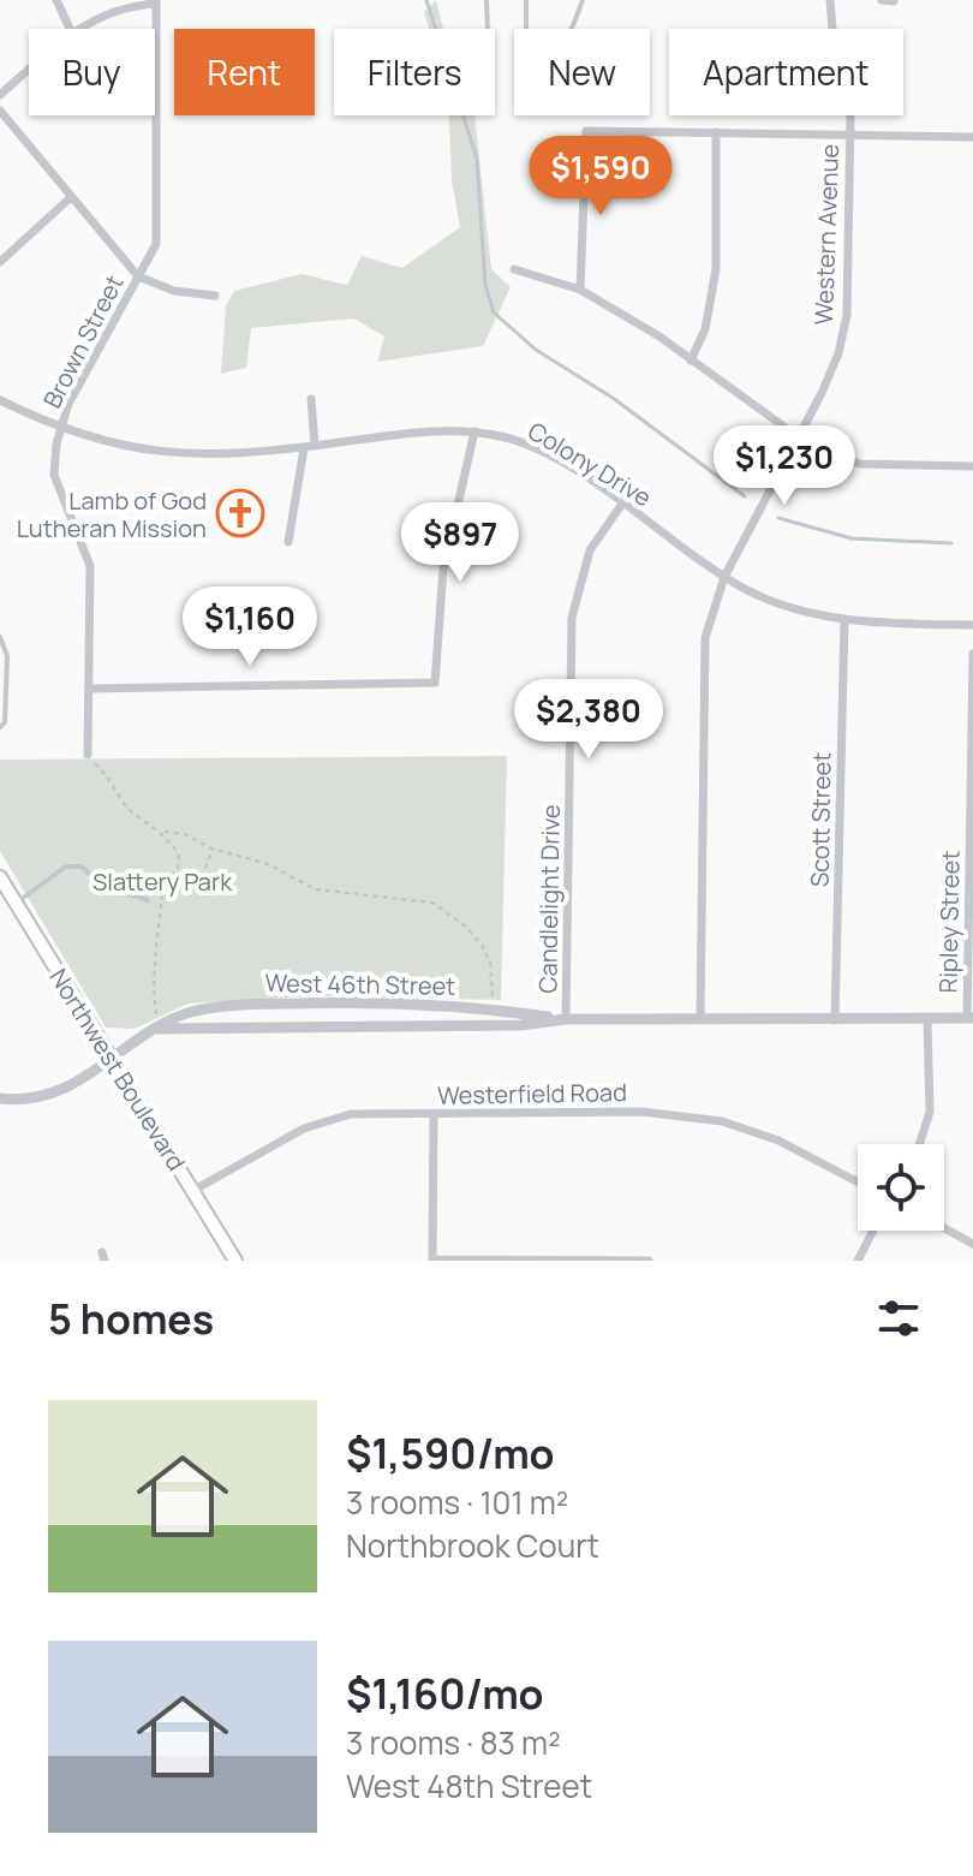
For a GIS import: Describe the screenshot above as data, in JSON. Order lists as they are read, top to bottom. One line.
{"streets":{"main road":["Northwest Boulevard"],"street":["Western Avenue","Brown Street","Colony Drive","Scott Street","Candlelight Drive","Ripley Street","West 46th Street","Westerfield Road"]},"crossings":[["Western Avenue","Colony Drive"],["Western Avenue","West 46th Street"],["Brown Street","Colony Drive"],["Colony Drive","Scott Street"],["Colony Drive","Candlelight Drive"],["Scott Street","West 46th Street"],["Candlelight Drive","West 46th Street"],["Ripley Street","West 46th Street"],["West 46th Street","Northwest Boulevard"],["Northwest Boulevard","Westerfield Road"]],"parks":["Slattery Park"],"places":{"church":["Lamb of God Lutheran Mission"]},"page":{"chip":["Buy","Rent","Filters","New","Apartment"],"price":["$1,590","$1,230","$897","$1,160","$2,380"],"heading":"5 homes","list":[{"name":"$1,590/mo","note":"3 rooms · 101 m² · Northbrook Court"},{"name":"$1,160/mo","note":"3 rooms · 83 m² · West 48th Street"}]}}
